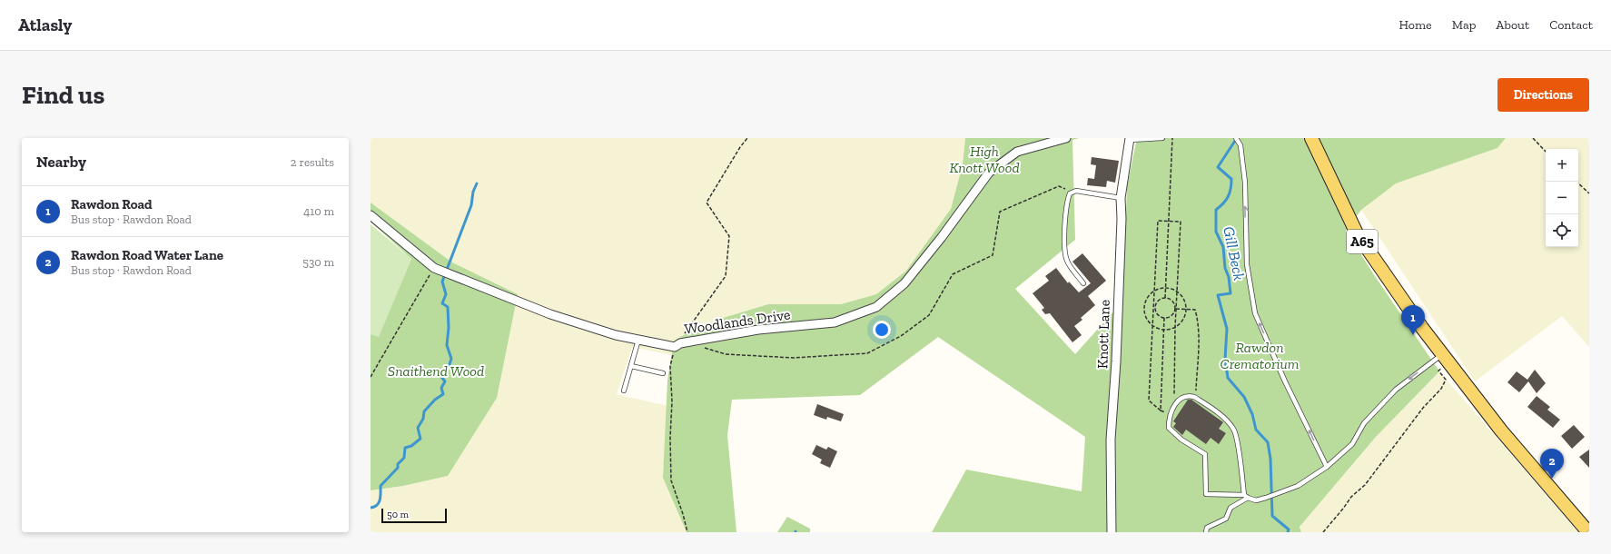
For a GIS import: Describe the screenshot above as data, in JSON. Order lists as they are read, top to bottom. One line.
{"streets":{"main road":["A65"],"street":["Woodlands Drive","Knott Lane"]},"water":["Gill Beck"],"parks":["High Knott Wood","Rawdon Crematorium","Snaithend Wood"],"scale_bar":"50 m","page":{"header":"Atlasly","nav":["Home","Map","About","Contact"],"buttons":"Directions","title":"Find us","heading":["Nearby","2 results"],"map_buttons":["+","−"],"list":[{"mark":"1","name":"Rawdon Road","note":"Bus stop · Rawdon Road","value":"410 m"},{"mark":"2","name":"Rawdon Road Water Lane","note":"Bus stop · Rawdon Road","value":"530 m"}],"pins":["1","2"],"scale":"50 m"}}
